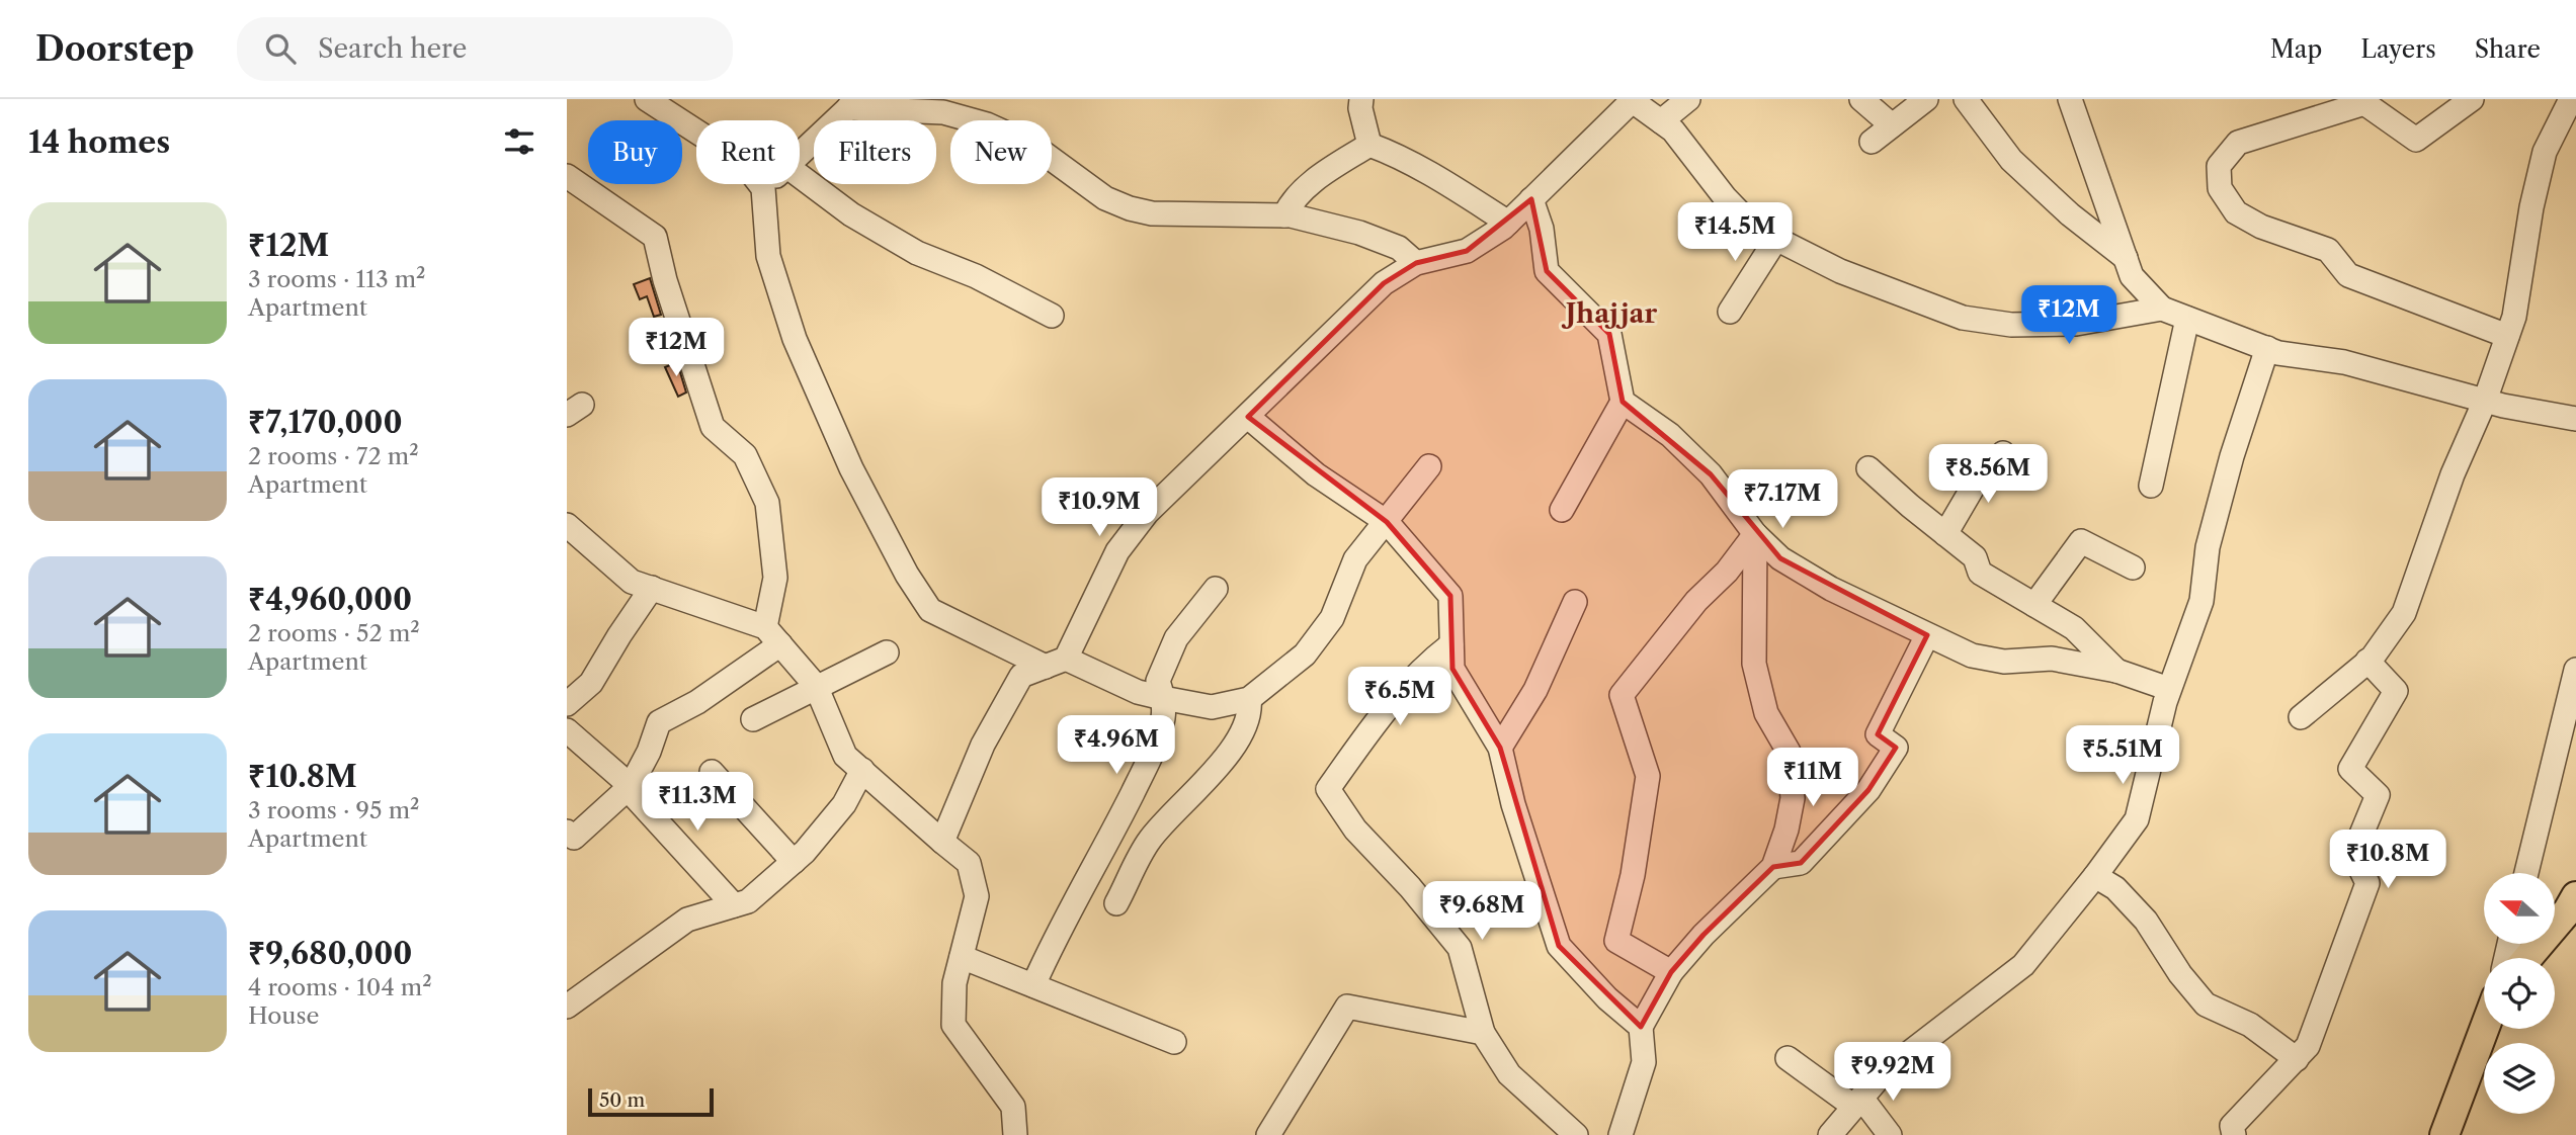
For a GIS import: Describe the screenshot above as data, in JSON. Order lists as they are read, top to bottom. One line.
{"districts":["Jhajjar"],"scale_bar":"50 m","north":"left","page":{"header":"Doorstep","search":"Search here","nav":["Map","Layers","Share"],"heading":"14 homes","chip":["Buy","Rent","Filters","New"],"list":[{"name":"₹12M","note":"3 rooms · 113 m² · Apartment"},{"name":"₹7,170,000","note":"2 rooms · 72 m² · Apartment"},{"name":"₹4,960,000","note":"2 rooms · 52 m² · Apartment"},{"name":"₹10.8M","note":"3 rooms · 95 m² · Apartment"},{"name":"₹9,680,000","note":"4 rooms · 104 m² · House"}],"price":["₹14.5M","₹12M","₹12M","₹8.56M","₹7.17M","₹10.9M","₹6.5M","₹4.96M","₹5.51M","₹11M","₹11.3M","₹10.8M","₹9.68M","₹9.92M"],"scale":"50 m"}}
